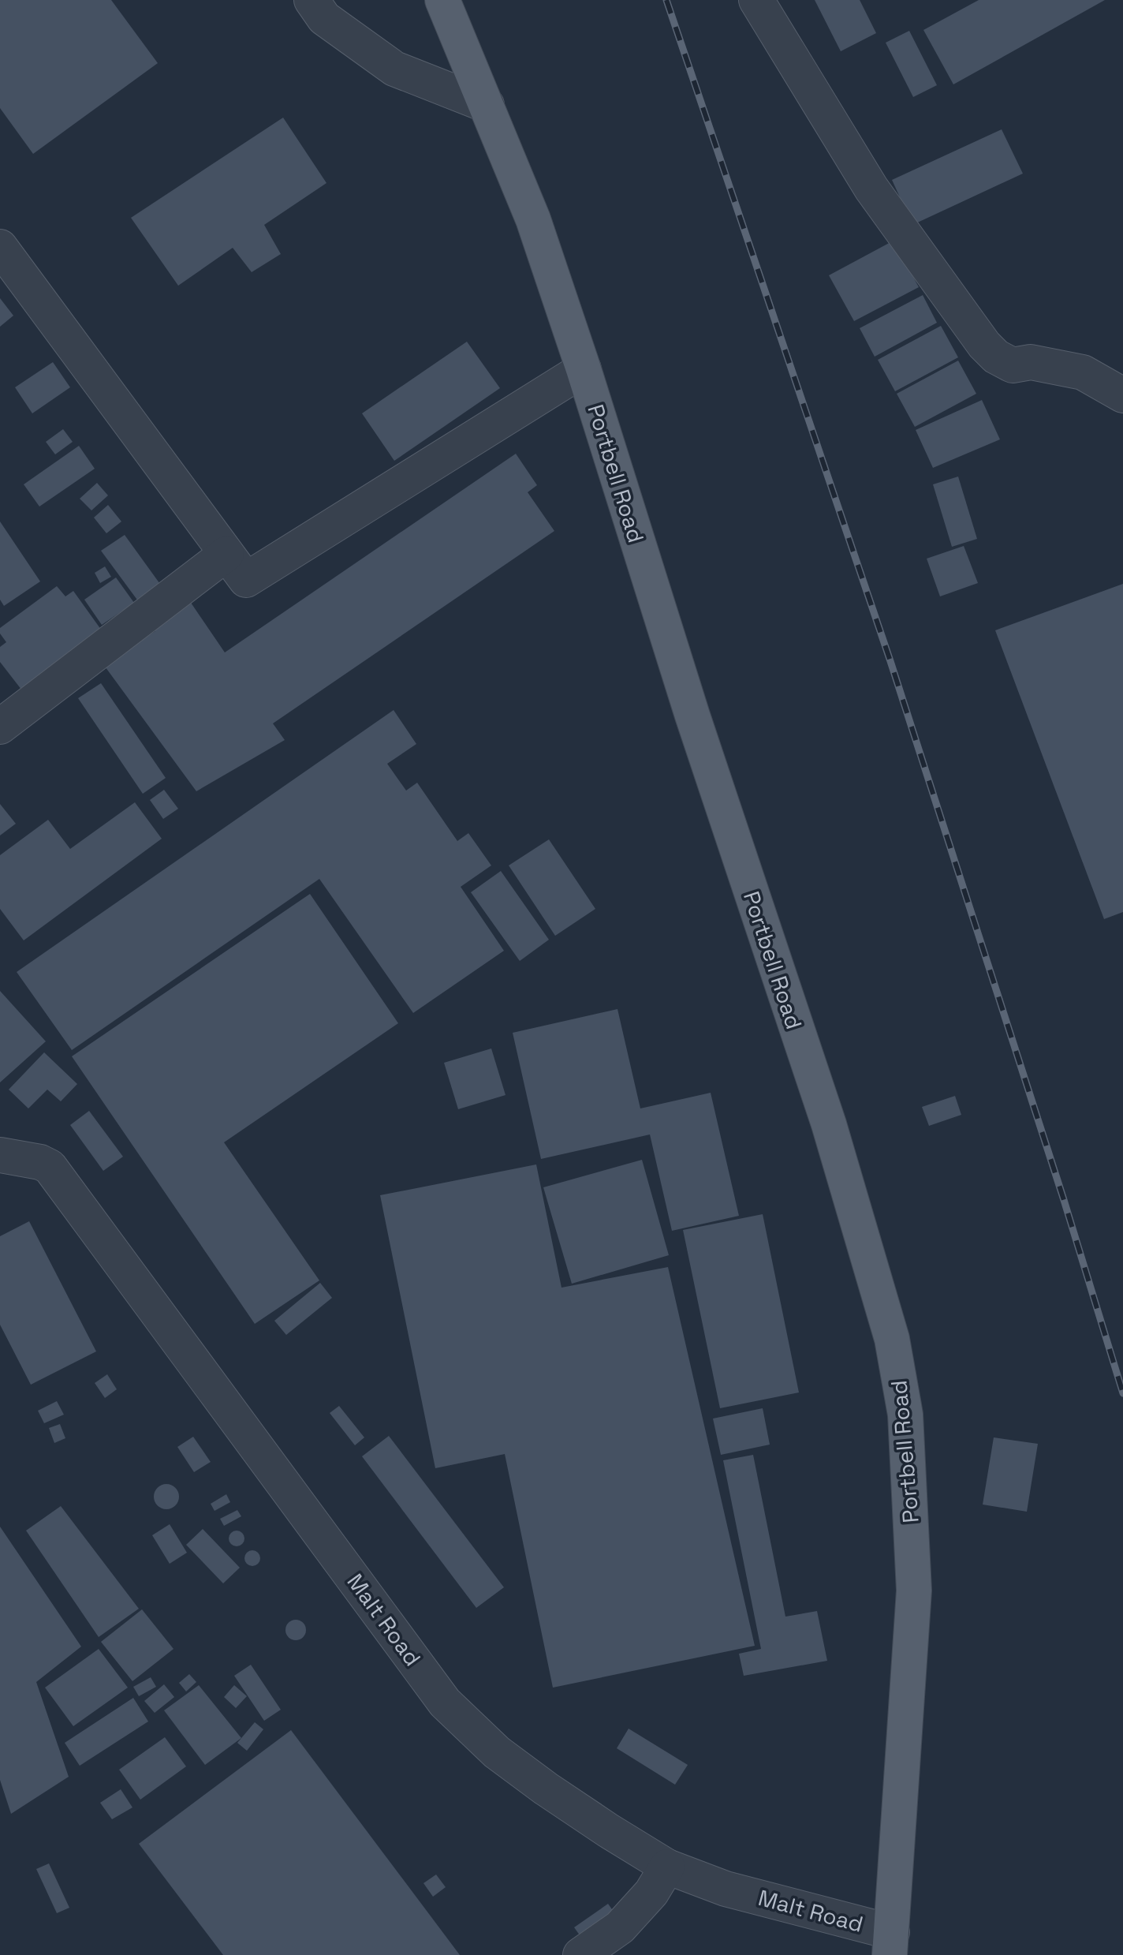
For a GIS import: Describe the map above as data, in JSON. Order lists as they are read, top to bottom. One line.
{"streets":{"main road":["Portbell Road"],"street":["Malt Road"]},"crossings":[["Portbell Road","Malt Road"]]}
